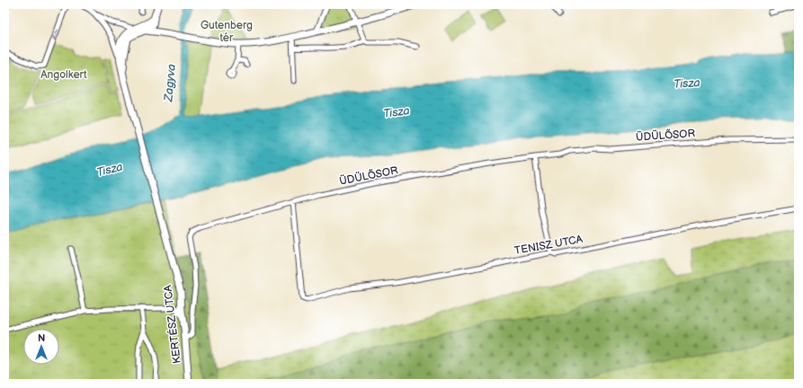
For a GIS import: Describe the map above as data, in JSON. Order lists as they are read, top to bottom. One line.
{"streets":{"main road":["KERTÉSZ UTCA"],"street":["ÜDÜLŐSOR","TENISZ UTCA"]},"crossings":[["ÜDÜLŐSOR","TENISZ UTCA"],["ÜDÜLŐSOR","KERTÉSZ UTCA"]],"water":["Zagyva","Tisza"],"parks":["Gutenberg tér","Angolkert"],"north":"top"}
